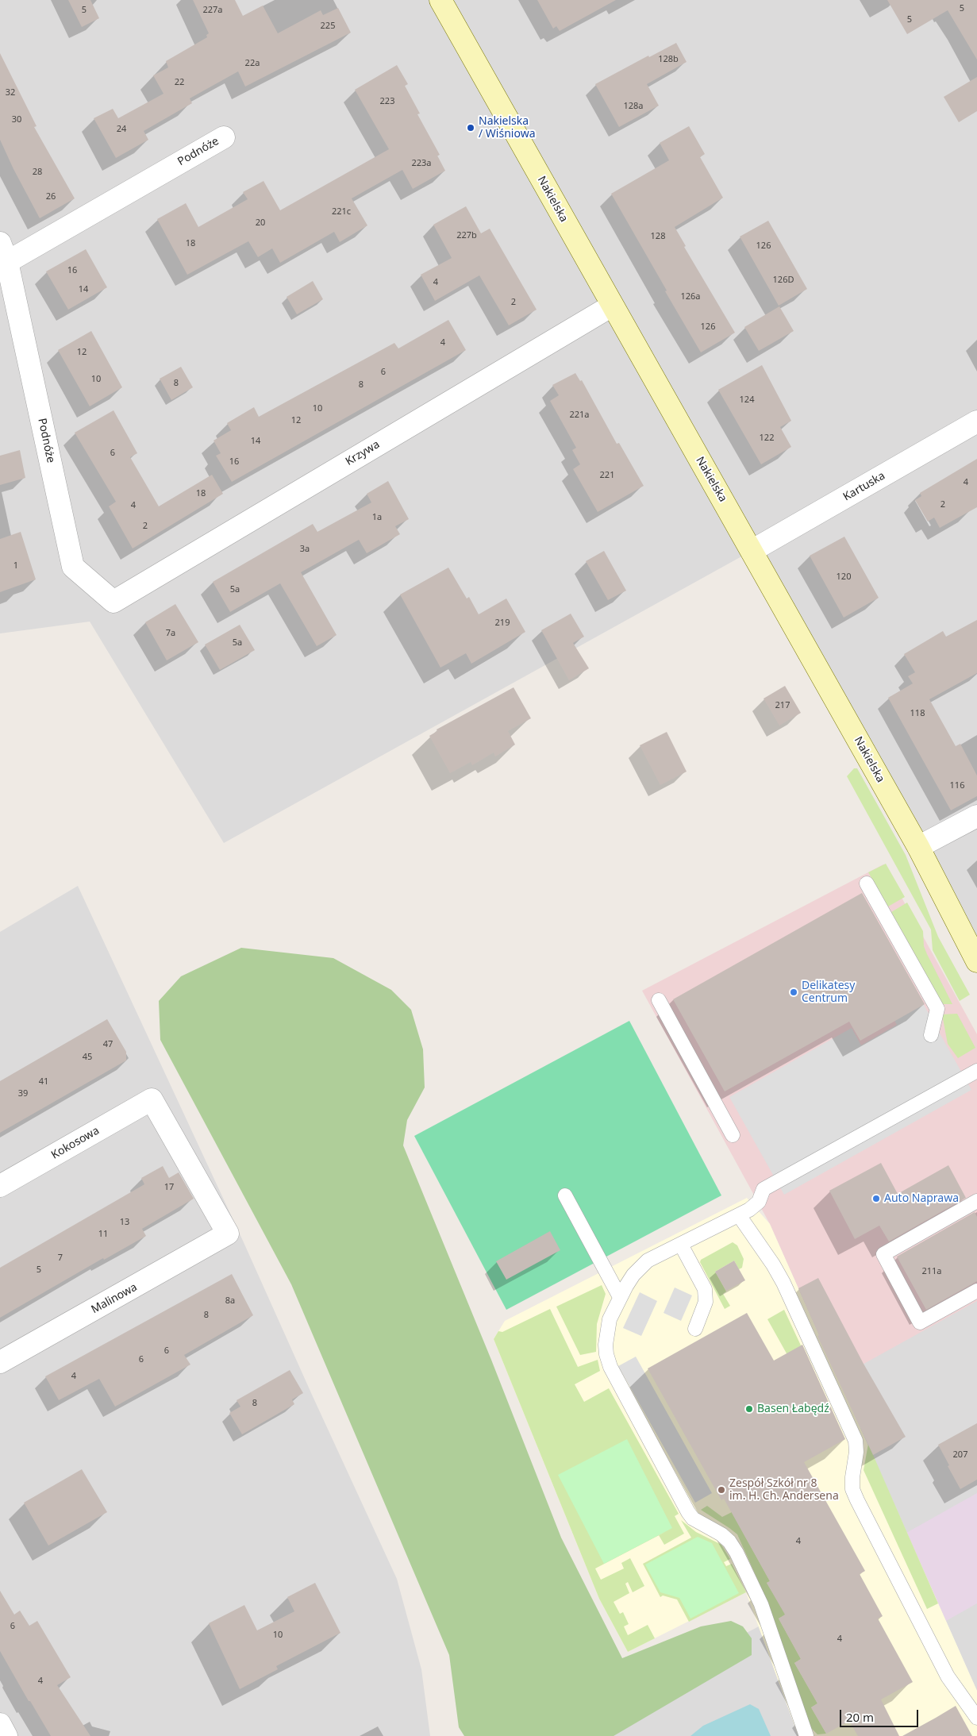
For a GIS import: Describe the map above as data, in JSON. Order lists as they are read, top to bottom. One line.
{"streets":{"main road":["Nakielska"],"street":["Podnóże","Krzywa","Kartuska","Kokosowa","Malinowa"]},"crossings":[["Podnóże","Krzywa"],["Nakielska","Krzywa"],["Nakielska","Kartuska"],["Kokosowa","Malinowa"]],"places":["Nakielska / Wiśniowa","Delikatesy Centrum","Auto Naprawa","Basen Łabędź","Zespół Szkół nr 8 im. H. Ch. Andersena"],"house_numbers":["5","5","227a","5","225","128b","22a","22","32","223","128a","30","24","223a","28","26","221c","20","227b","128","18","126","16","126D","4","14","126a","2","126","4","12","6","10","8","8","124","10","221a","12","122","14","6","16","221","4","18","2","4","1a","2","3a","1","120","5a","219","7a","5a","217","118","116","47","45","41","39","17","13","11","7","5","211a","8a","8","6","6","4","8","207","4","6","10","4","4"],"scale_bar":"20 m"}
